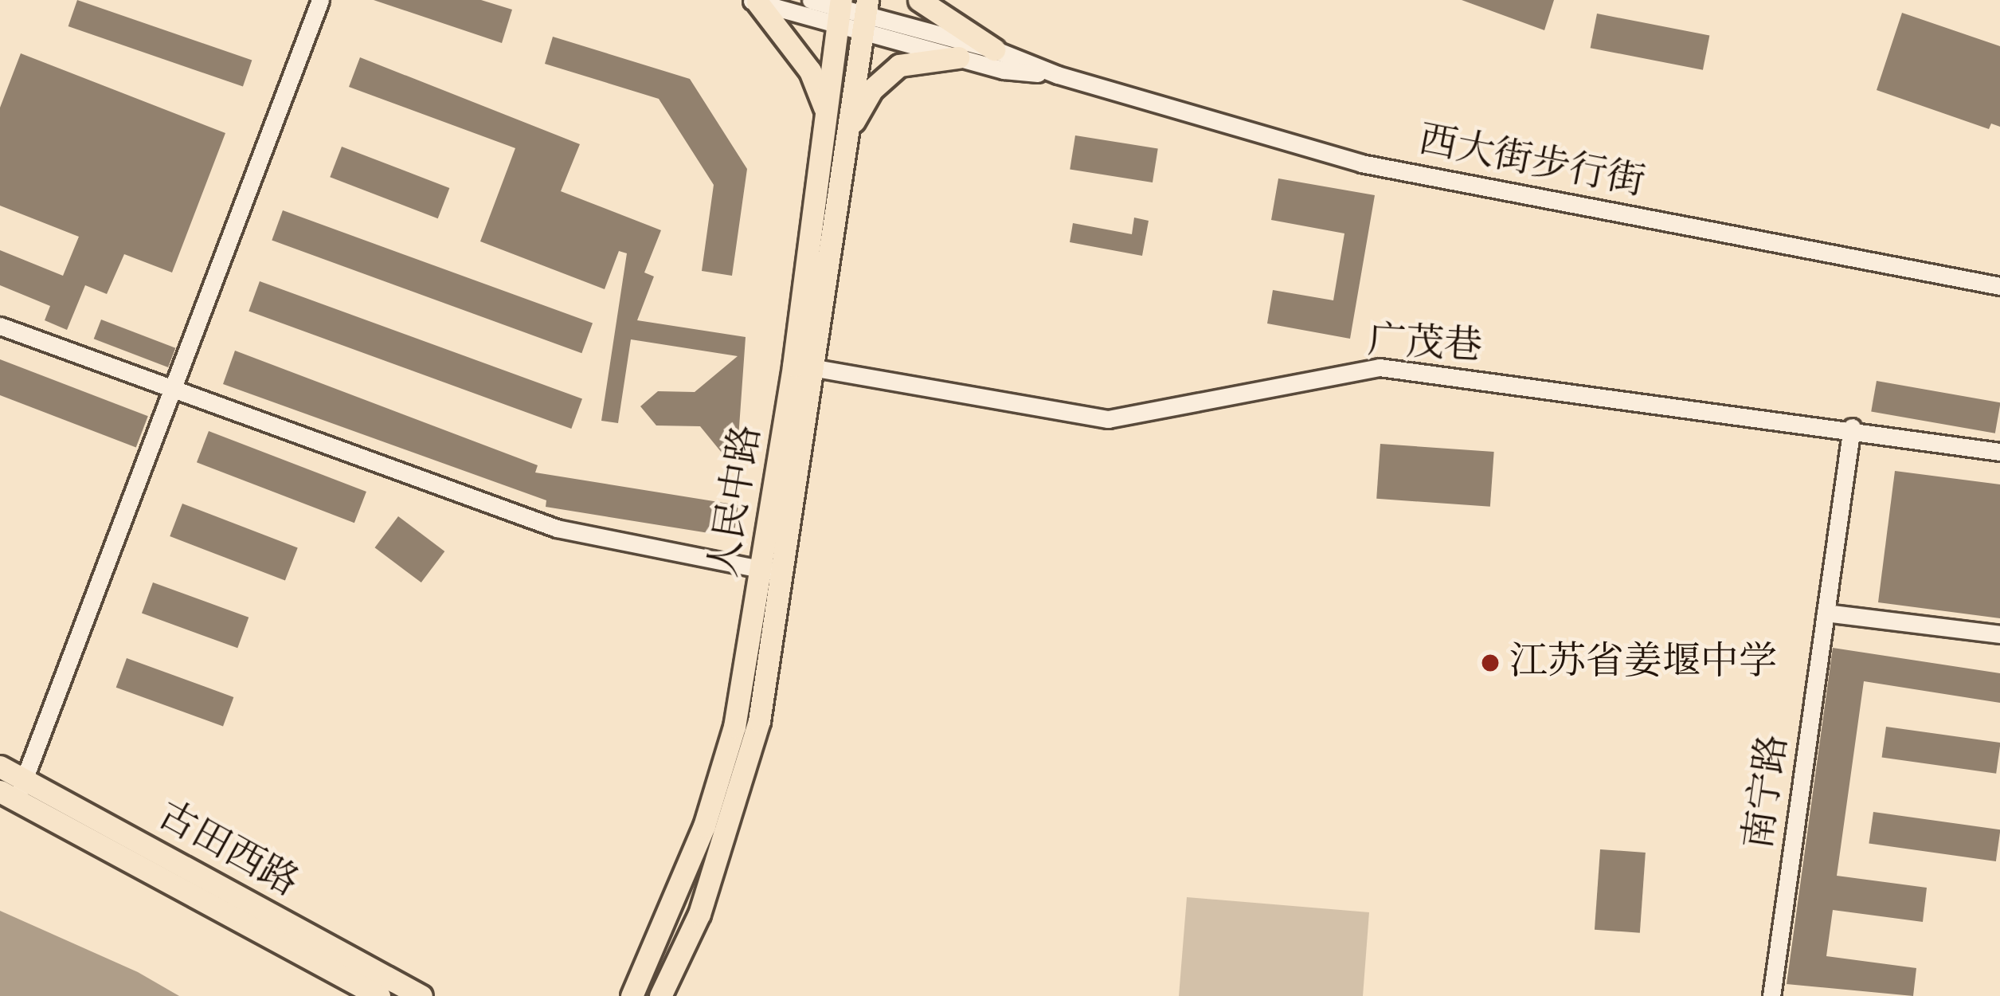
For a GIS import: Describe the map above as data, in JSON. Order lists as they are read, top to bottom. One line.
{"streets":{"main road":["人民中路","古田西路"],"street":["西大街步行街","广茂巷","南宁路"]},"crossings":[["广茂巷","人民中路"],["广茂巷","南宁路"]],"places":["江苏省姜堰中学"]}
